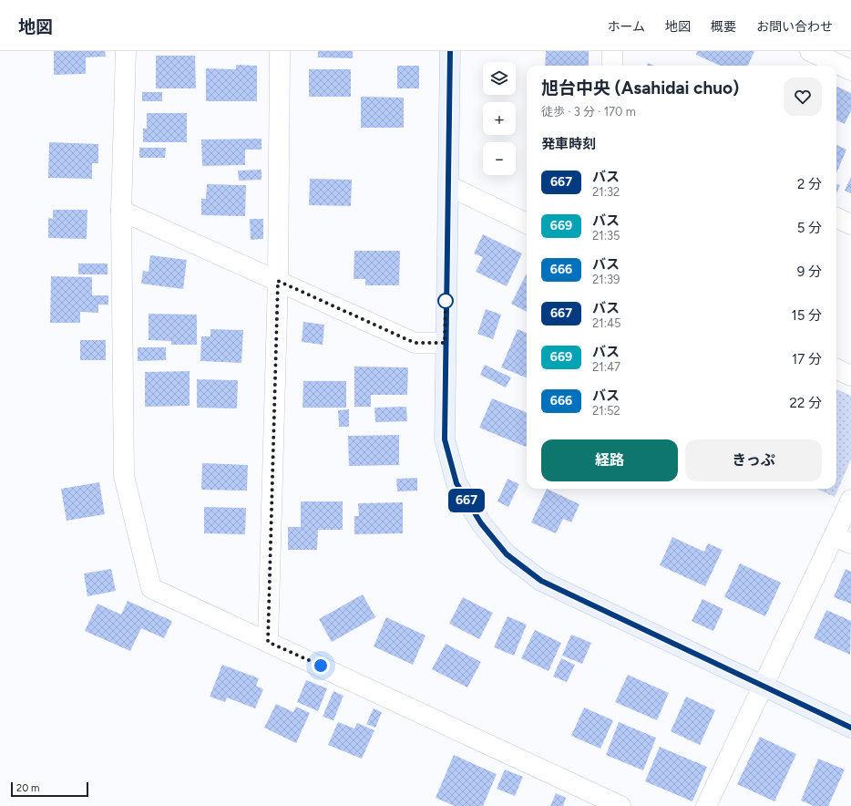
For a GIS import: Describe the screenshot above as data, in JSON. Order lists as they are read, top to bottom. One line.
{"lines":["bus line 667"],"scale_bar":"20 m","page":{"header":"地図","nav":["ホーム","地図","概要","お問い合わせ"],"on_map":"667","map_buttons":["+","−"],"heading":[["旭台中央 (Asahidai chuo)","徒歩 · 3 分 · 170 m"],"発車時刻"],"list":[{"mark":"667","name":"バス","note":"21:32","value":"2 分"},{"mark":"669","name":"バス","note":"21:35","value":"5 分"},{"mark":"666","name":"バス","note":"21:39","value":"9 分"},{"mark":"667","name":"バス","note":"21:45","value":"15 分"},{"mark":"669","name":"バス","note":"21:47","value":"17 分"},{"mark":"666","name":"バス","note":"21:52","value":"22 分"}],"buttons":["経路","きっぷ"],"scale":"20 m"}}
